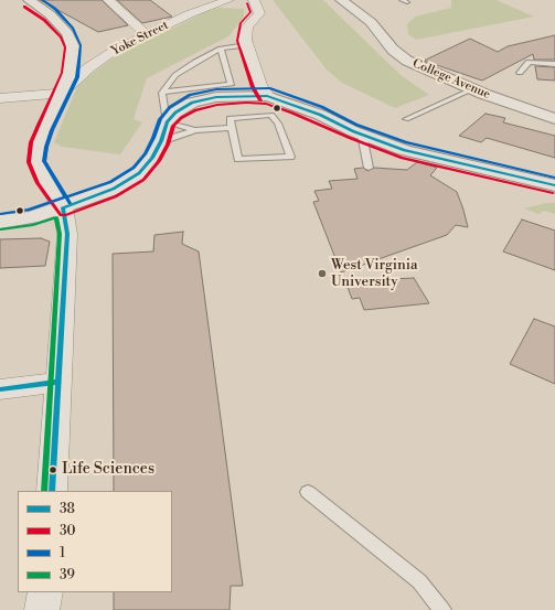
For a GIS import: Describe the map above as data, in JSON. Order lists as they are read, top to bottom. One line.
{"streets":{"street":["Yoke Street","College Avenue"]},"places":["West Virginia University","Life Sciences"],"lines":["transit line 1","transit line 30","transit line 38","transit line 39"],"legend":["38","30","1","39"]}
